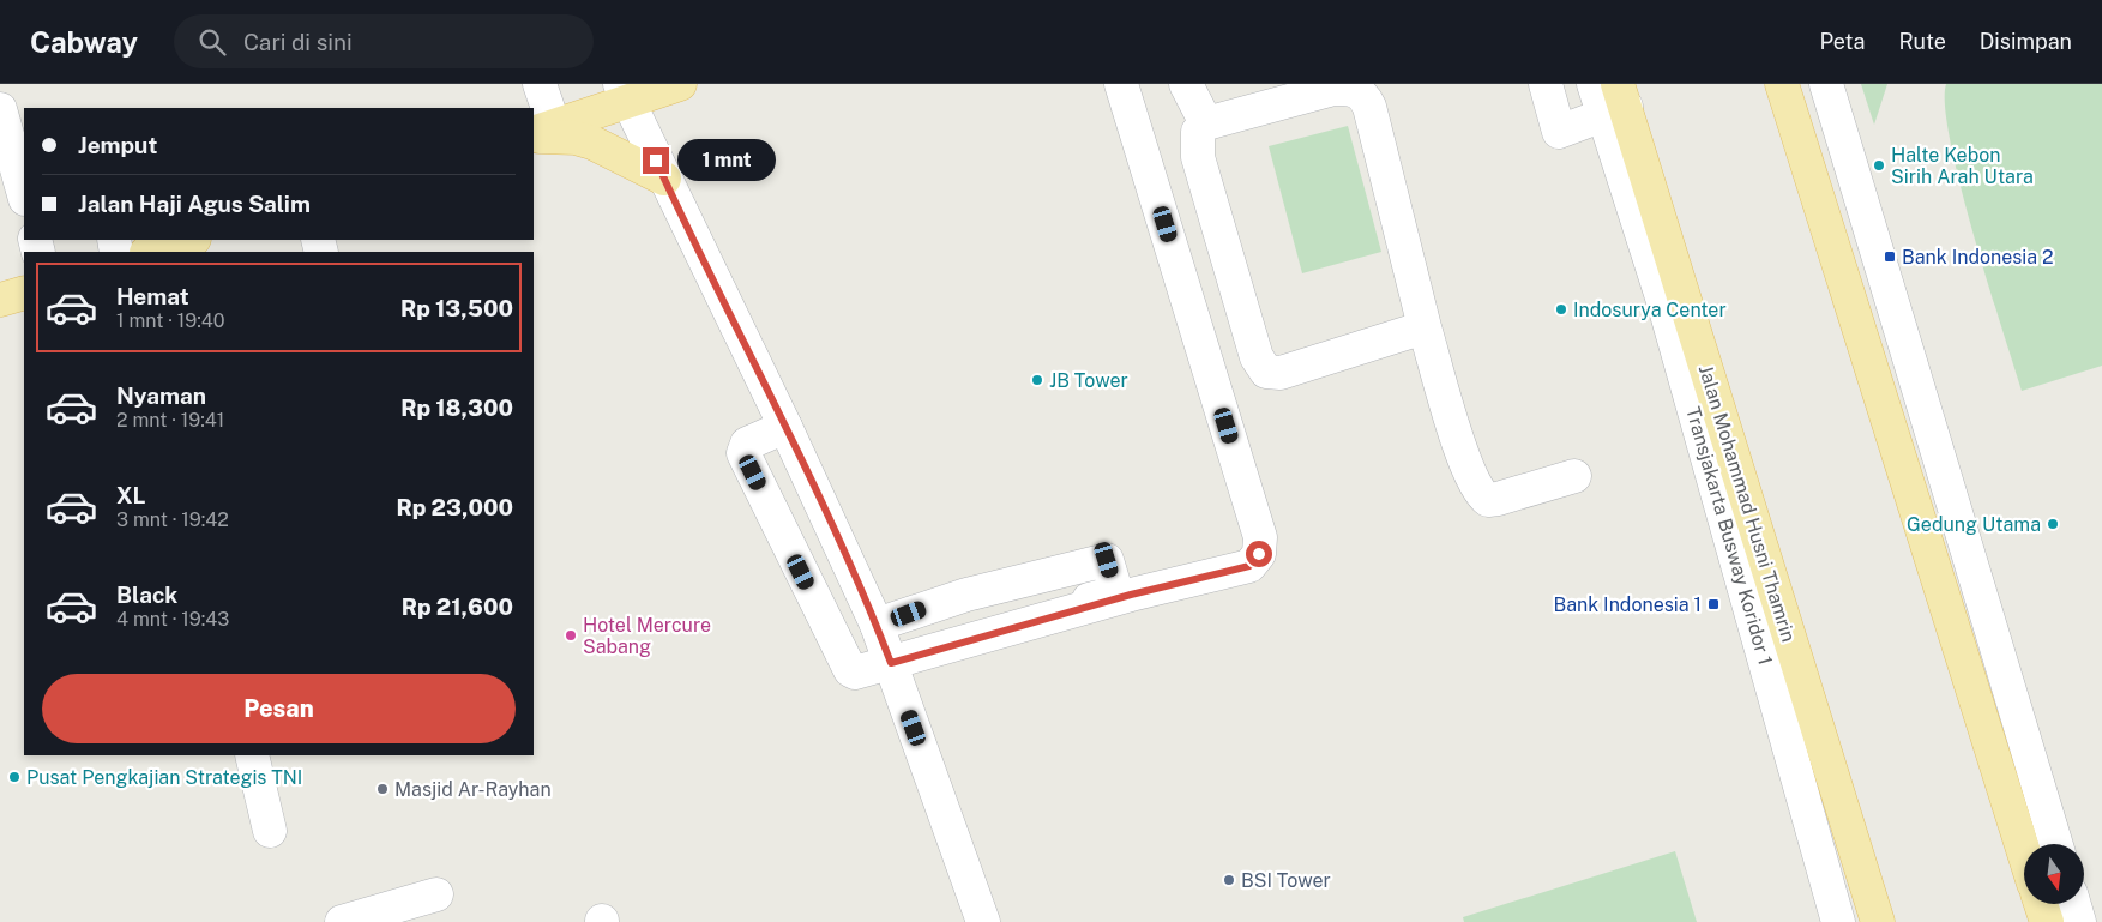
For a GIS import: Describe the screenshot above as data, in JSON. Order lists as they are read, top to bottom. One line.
{"streets":{"main road":["Jalan Mohammad Husni Thamrin"],"street":["Transjakarta Busway Koridor 1"]},"crossings":[["Jalan Mohammad Husni Thamrin","Transjakarta Busway Koridor 1"]],"places":{"other":["Halte Kebon Sirih Arah Utara","Indosurya Center","JB Tower","Gedung Utama","Hotel Mercure Sabang","Pusat Pengkajian Strategis TNI","Masjid Ar-Rayhan","BSI Tower"],"transit":["Bank Indonesia 2","Bank Indonesia 1"]},"north":"bottom","page":{"header":"Cabway","search":"Cari di sini","nav":["Peta","Rute","Disimpan"],"banner":["Jemput","Jalan Haji Agus Salim"],"bubble":"1 mnt","list":[{"name":"Hemat","note":"1 mnt · 19:40","value":"Rp 13,500"},{"name":"Nyaman","note":"2 mnt · 19:41","value":"Rp 18,300"},{"name":"XL","note":"3 mnt · 19:42","value":"Rp 23,000"},{"name":"Black","note":"4 mnt · 19:43","value":"Rp 21,600"}],"buttons":"Pesan"}}
